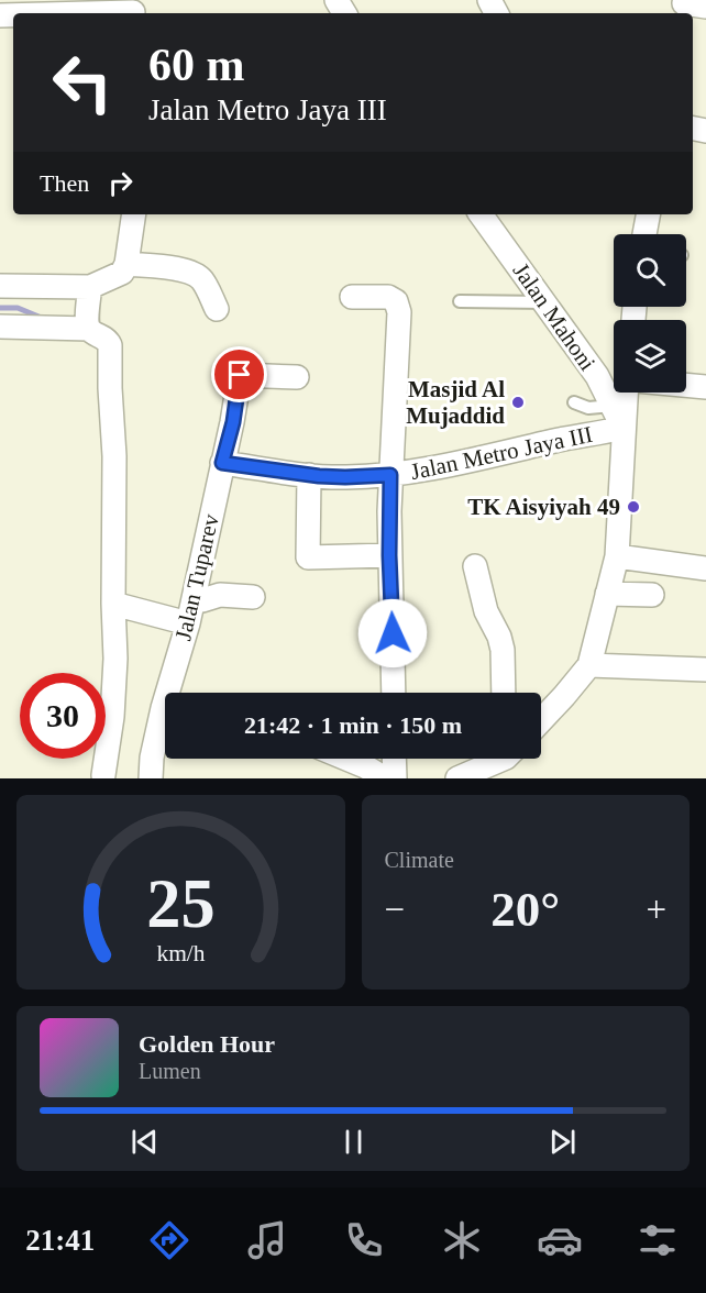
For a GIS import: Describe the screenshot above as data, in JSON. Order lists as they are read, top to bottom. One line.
{"streets":{"street":["Jalan Mahoni","Jalan Metro Jaya III","Jalan Tuparev"]},"crossings":[["Jalan Mahoni","Jalan Metro Jaya III"],["Jalan Metro Jaya III","Jalan Tuparev"]],"places":["Masjid Al Mujaddid","TK Aisyiyah 49"],"page":{"turn":["60 m","Jalan Metro Jaya III"],"then":"Then","limit":"30","trip":"21:42 · 1 min · 150 m","tile":"Climate","heat":["−","20°","+"],"song":["Golden Hour","Lumen"],"tabs":"21:41","gauge":["25","km/h"]}}
